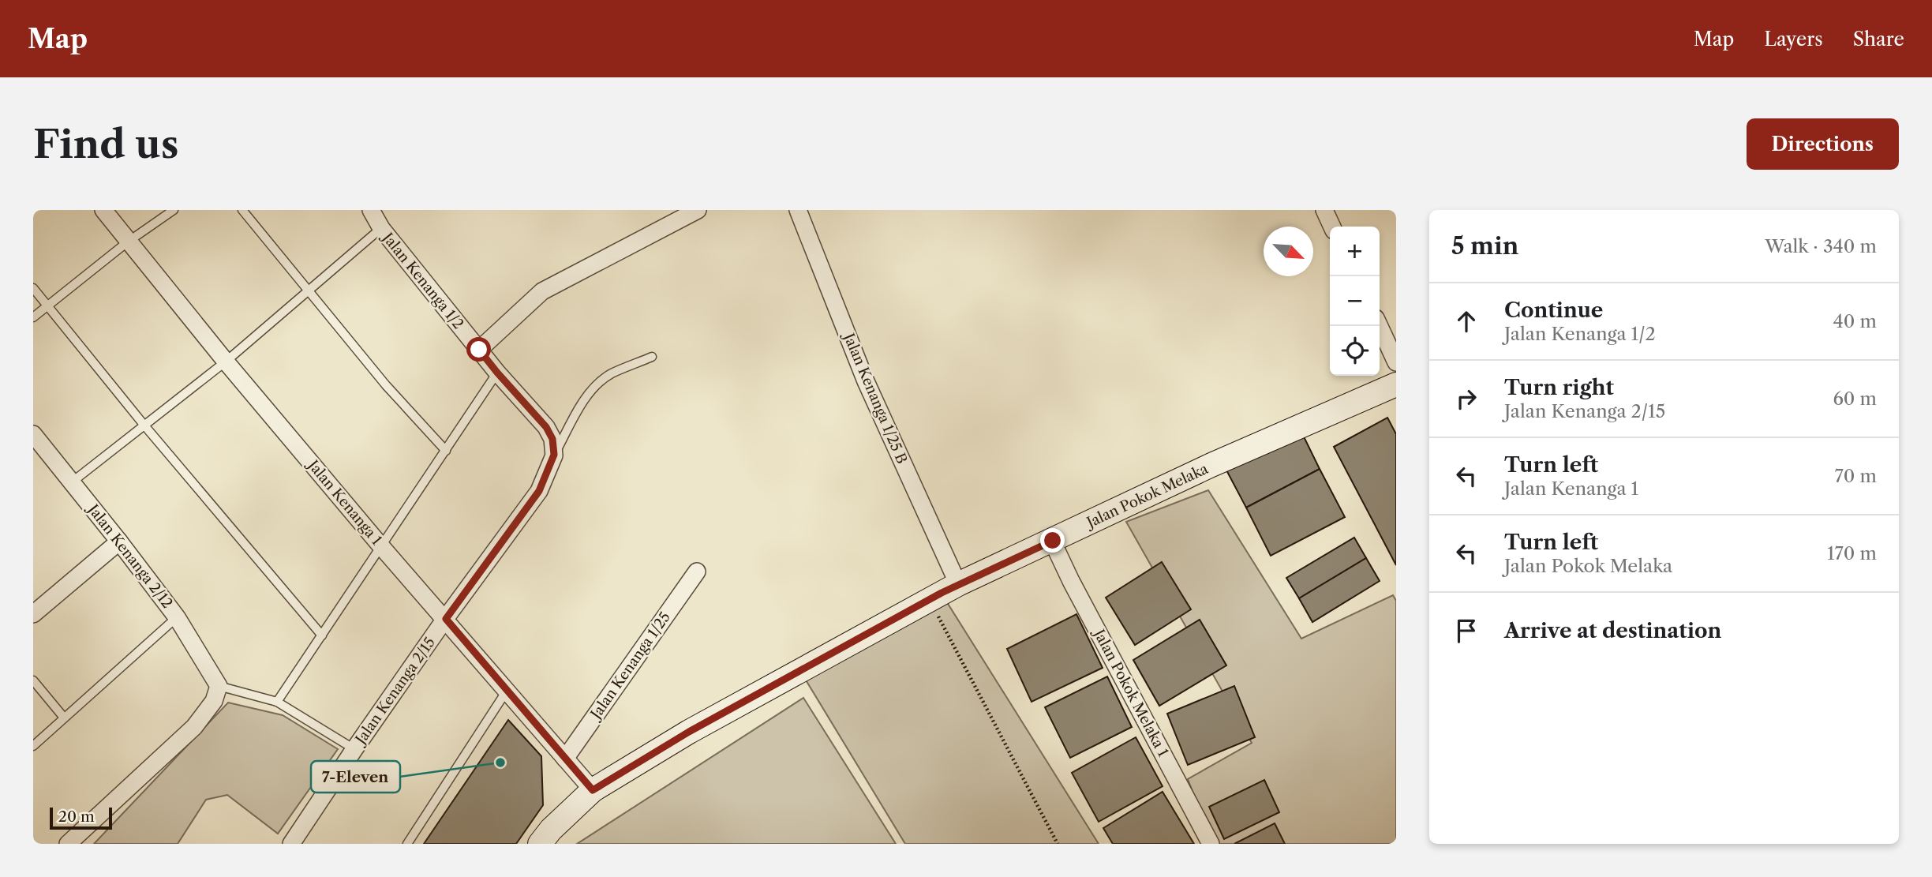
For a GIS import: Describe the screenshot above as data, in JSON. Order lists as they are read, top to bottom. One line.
{"streets":{"street":["Jalan Kenanga 1/2","Jalan Kenanga 1/25 B","Jalan Pokok Melaka","Jalan Kenanga 1","Jalan Kenanga 2/12","Jalan Kenanga 1/25","Jalan Kenanga 2/15","Jalan Pokok Melaka 1"]},"crossings":[["Jalan Kenanga 1/2","Jalan Kenanga 2/15"],["Jalan Kenanga 1/25 B","Jalan Pokok Melaka"],["Jalan Pokok Melaka","Jalan Kenanga 1"],["Jalan Pokok Melaka","Jalan Pokok Melaka 1"],["Jalan Kenanga 1","Jalan Kenanga 1/25"],["Jalan Kenanga 1","Jalan Kenanga 2/15"]],"places":["7-Eleven"],"scale_bar":"20 m","north":"bottom right","page":{"header":"Map","nav":["Map","Layers","Share"],"buttons":"Directions","title":"Find us","heading":["5 min","Walk · 340 m"],"map_buttons":["+","−"],"list":[["Continue","Jalan Kenanga 1/2","40 m"],["Turn right","Jalan Kenanga 2/15","60 m"],["Turn left","Jalan Kenanga 1","70 m"],["Turn left","Jalan Pokok Melaka","170 m"],"Arrive at destination"],"scale":"20 m"}}
